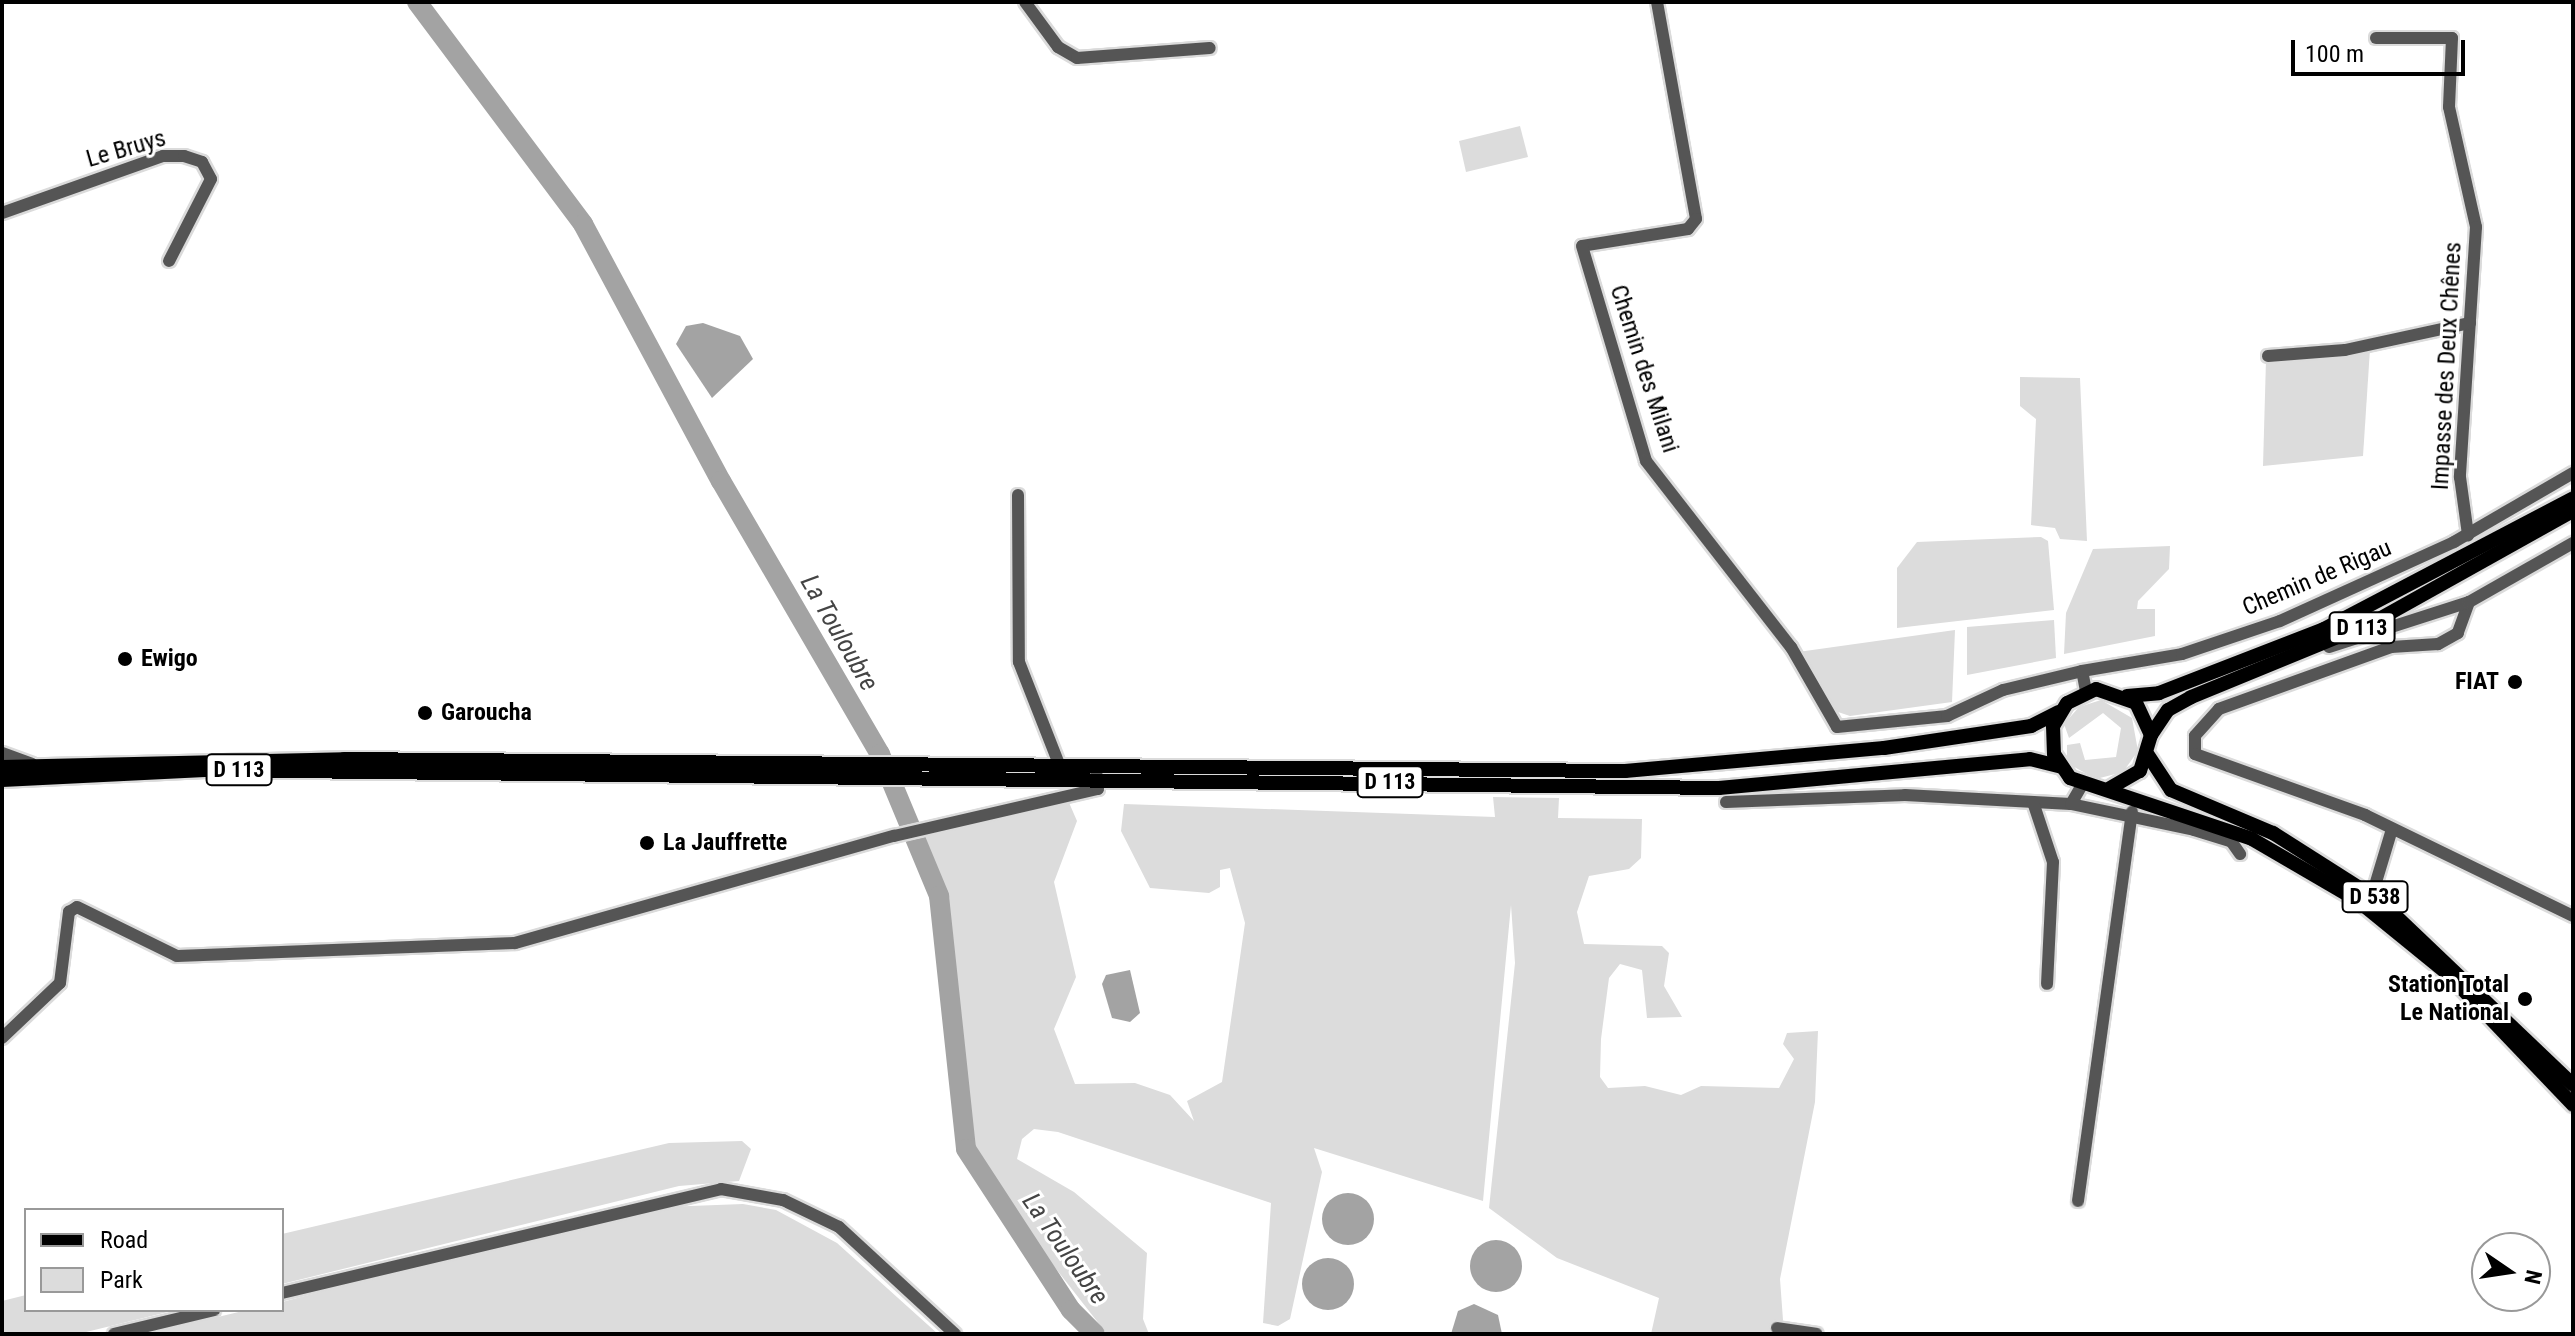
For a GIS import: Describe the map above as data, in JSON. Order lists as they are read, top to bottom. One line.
{"streets":{"main road":["D 113","D 538"],"street":["Le Bruys","Impasse des Deux Chênes","Chemin des Milani","Chemin de Rigau"]},"crossings":[["Impasse des Deux Chênes","Chemin de Rigau"],["Chemin des Milani","Chemin de Rigau"],["D 113","D 538"]],"water":["La Touloubre"],"places":["Ewigo","FIAT","Garoucha","La Jauffrette","Station Total Le National"],"legend":["Road","Park"],"scale_bar":"100 m","north":"right"}
